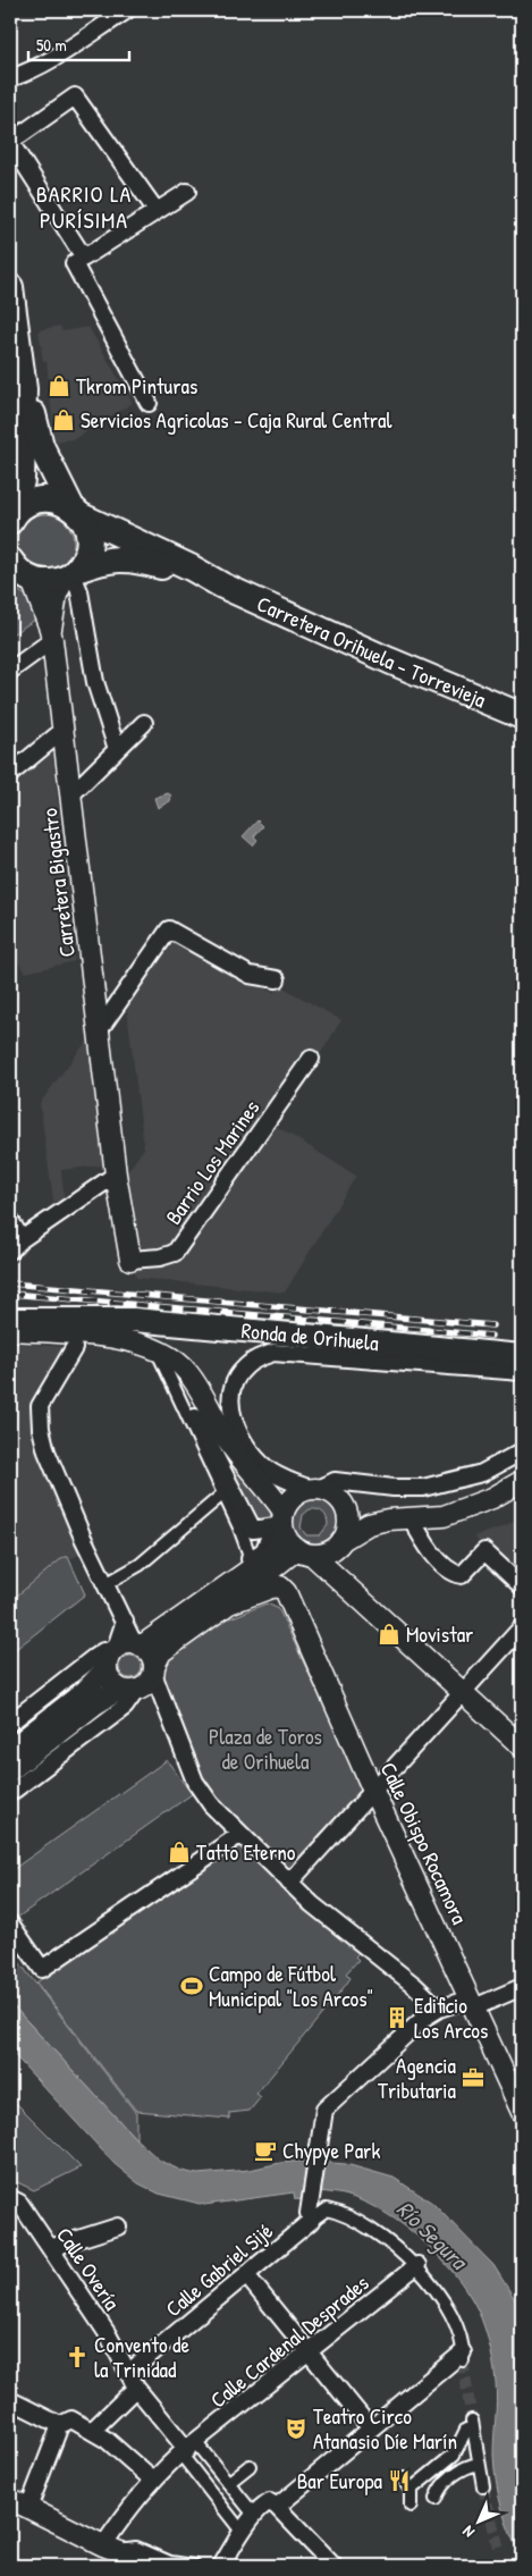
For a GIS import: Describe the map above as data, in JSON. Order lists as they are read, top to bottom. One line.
{"streets":{"main road":["Carretera Orihuela - Torrevieja","Ronda de Orihuela"],"street":["Carretera Bigastro","Barrio Los Marines","Calle Obispo Rocamora","Calle Overía","Calle Gabriel Sijé","Calle Cardenal Desprades"]},"crossings":[["Carretera Orihuela - Torrevieja","Carretera Bigastro"],["Carretera Bigastro","Barrio Los Marines"],["Calle Overía","Calle Gabriel Sijé"],["Calle Overía","Calle Cardenal Desprades"]],"districts":["BARRIO LA PURÍSIMA"],"water":["Río Segura"],"parks":["Plaza de Toros de Orihuela"],"places":{"shop":["Tkrom Pinturas","Servicios Agricolas - Caja Rural Central","Movistar","Tatto Eterno"],"sports":["Campo de Fútbol Municipal \"Los Arcos\""],"building":["Edificio Los Arcos"],"office":["Agencia Tributaria"],"cafe":["Chypye Park"],"church":["Convento de la Trinidad"],"theatre":["Teatro Circo Atanasio Díe Marín"],"restaurant":["Bar Europa"]},"scale_bar":"50 m","north":"bottom left"}
